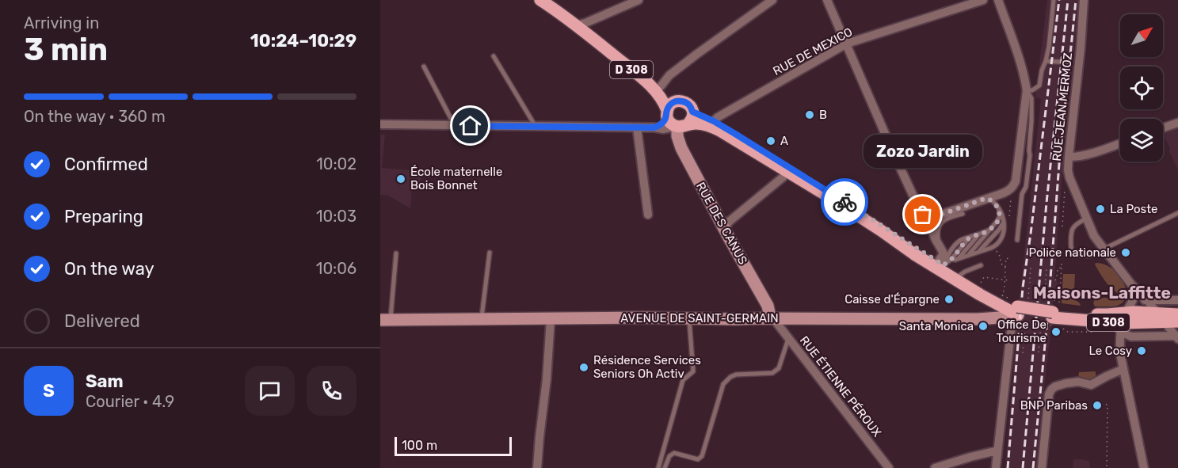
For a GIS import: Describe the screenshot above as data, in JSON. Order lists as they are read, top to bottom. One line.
{"streets":{"main road":["D 308","RUE DES CANUS","AVENUE DE SAINT-GERMAIN"],"street":["RUE DE MEXICO","RUE JEAN MERMOZ","RUE ÉTIENNE PÉROUX"]},"crossings":[["RUE DE MEXICO","D 308"],["D 308","RUE JEAN MERMOZ"],["D 308","RUE DES CANUS"],["D 308","AVENUE DE SAINT-GERMAIN"],["RUE DES CANUS","AVENUE DE SAINT-GERMAIN"],["RUE DES CANUS","RUE ÉTIENNE PÉROUX"],["AVENUE DE SAINT-GERMAIN","RUE ÉTIENNE PÉROUX"]],"districts":["Maisons-Laffitte"],"places":["B","A","École maternelle Bois Bonnet","La Poste","Zozo Jardin","Police nationale","Caisse d'Épargne","Santa Monica","Office De Tourisme","Le Cosy","Résidence Services Seniors Oh Activ","BNP Paribas"],"scale_bar":"100 m","north":"top right","page":{"heading":["3 min","Arriving in","10:24–10:29"],"panel":["Sam","Courier · 4.9"],"bar":"On the way · 360 m","bubble":"Zozo Jardin","list":[["Confirmed","10:02"],["Preparing","10:03"],["On the way","10:06"],"Delivered"],"round":"S","scale":"100 m"}}
